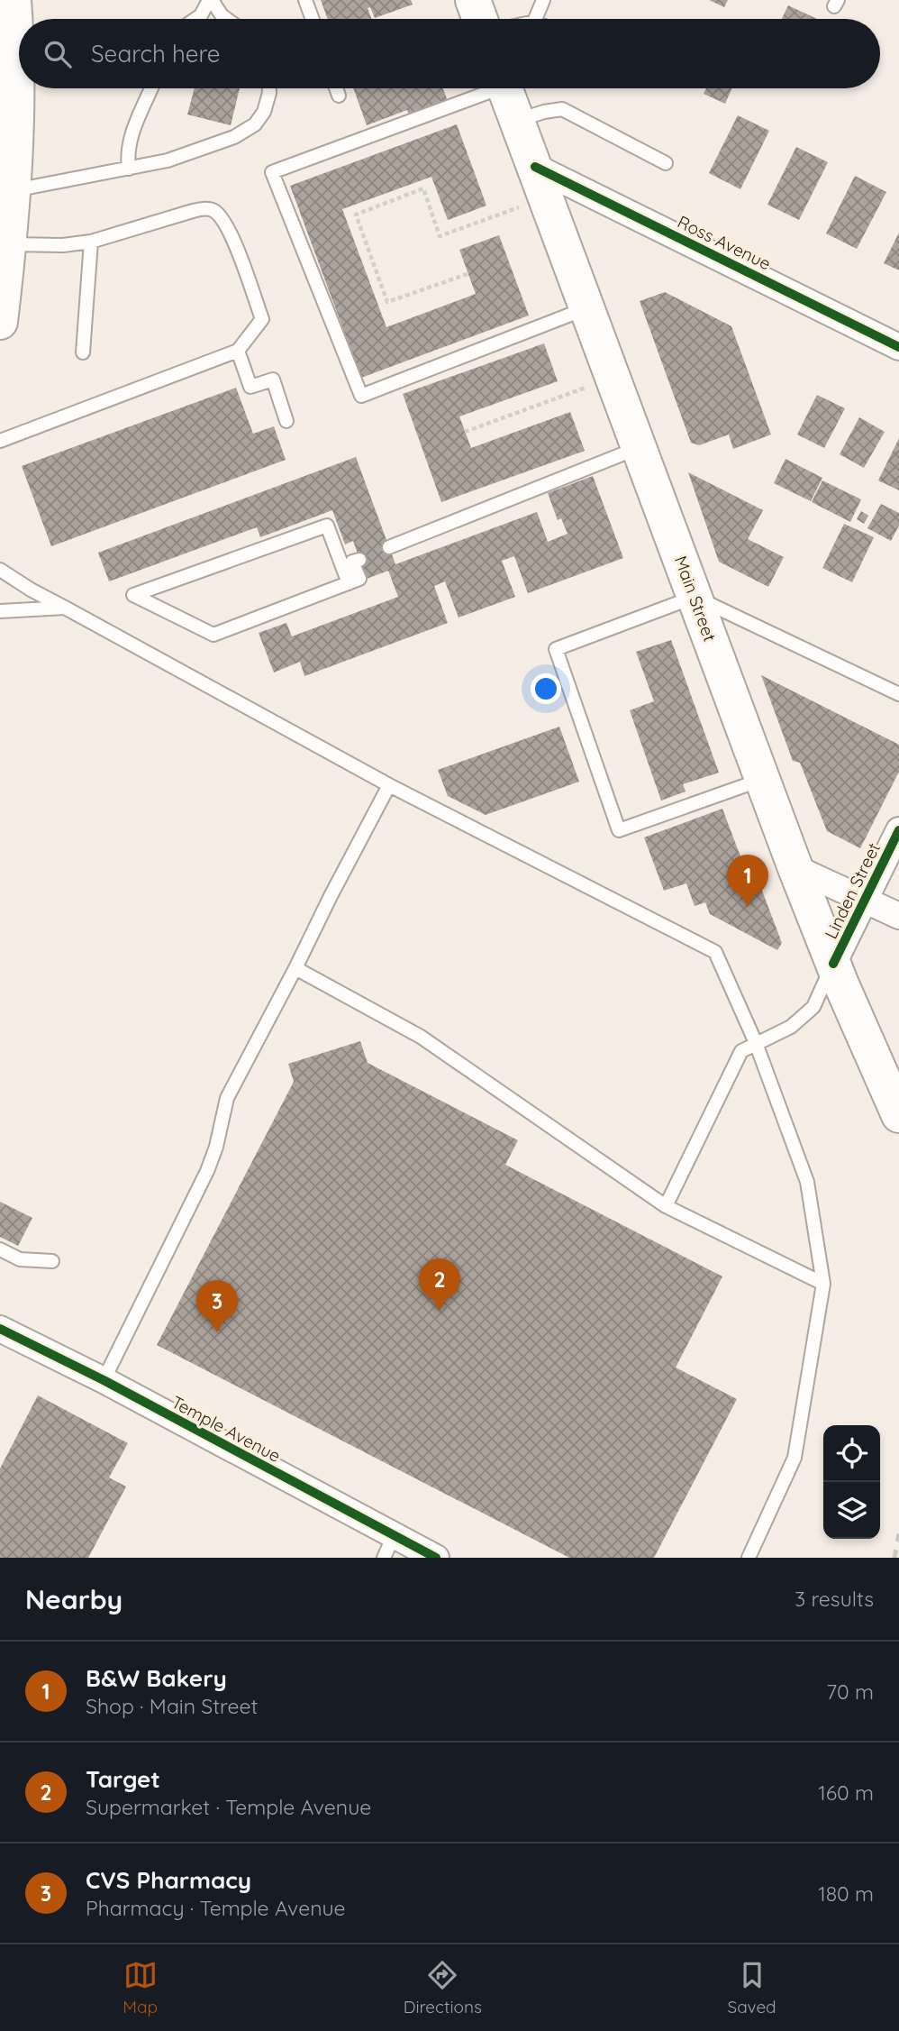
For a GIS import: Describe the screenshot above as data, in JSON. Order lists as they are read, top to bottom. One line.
{"streets":{"main road":["Main Street"],"street":["Ross Avenue","Linden Street","Temple Avenue"]},"crossings":[["Ross Avenue","Main Street"],["Main Street","Linden Street"]],"page":{"search":"Search here","pins":["1","2","3"],"heading":["Nearby","3 results"],"list":[{"mark":"1","name":"B&W Bakery","note":"Shop · Main Street","value":"70 m"},{"mark":"2","name":"Target","note":"Supermarket · Temple Avenue","value":"160 m"},{"mark":"3","name":"CVS Pharmacy","note":"Pharmacy · Temple Avenue","value":"180 m"}],"nav":["Map","Directions","Saved"]}}
